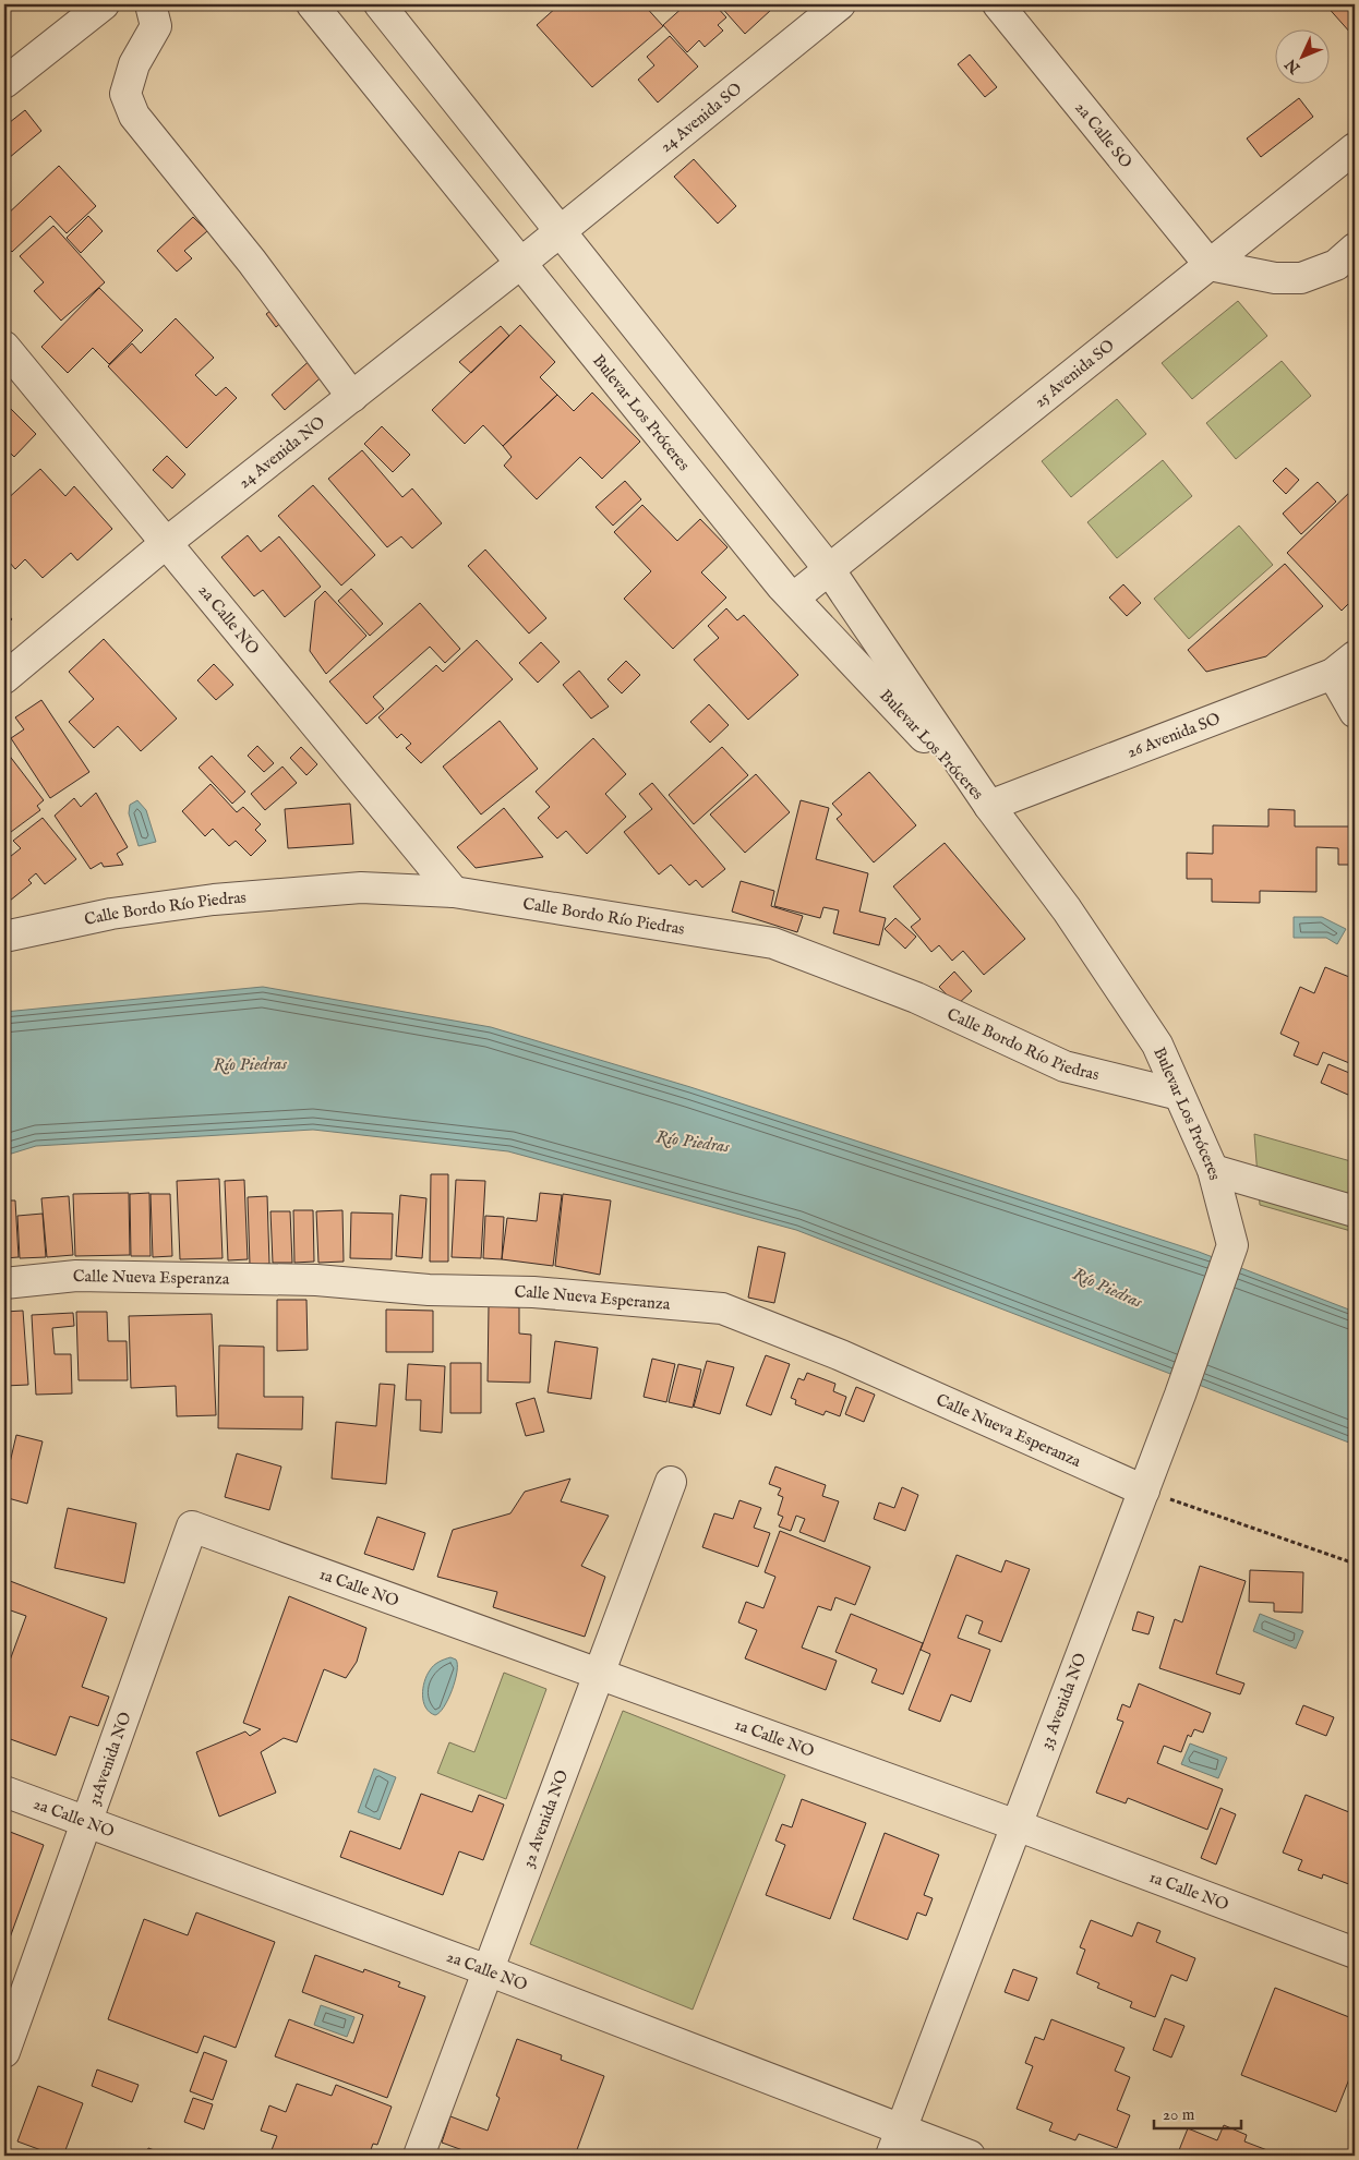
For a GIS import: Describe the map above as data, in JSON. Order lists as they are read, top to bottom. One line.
{"streets":{"street":["24 Avenida SO","2a Calle SO","25 Avenida SO","Bulevar Los Próceres","24 Avenida NO","2a Calle NO","26 Avenida SO","Calle Bordo Río Piedras","Calle Nueva Esperanza","1a Calle NO","33 Avenida NO","31Avenida NO","32 Avenida NO"]},"crossings":[["24 Avenida SO","Bulevar Los Próceres"],["24 Avenida SO","24 Avenida NO"],["2a Calle SO","25 Avenida SO"],["25 Avenida SO","Bulevar Los Próceres"],["Bulevar Los Próceres","24 Avenida NO"],["Bulevar Los Próceres","26 Avenida SO"],["Bulevar Los Próceres","Calle Bordo Río Piedras"],["Bulevar Los Próceres","33 Avenida NO"],["24 Avenida NO","2a Calle NO"],["2a Calle NO","Calle Bordo Río Piedras"],["2a Calle NO","33 Avenida NO"],["2a Calle NO","31Avenida NO"],["2a Calle NO","32 Avenida NO"],["Calle Nueva Esperanza","33 Avenida NO"],["1a Calle NO","33 Avenida NO"],["1a Calle NO","31Avenida NO"],["1a Calle NO","32 Avenida NO"]],"water":["Río Piedras"],"scale_bar":"20 m","north":"bottom left"}
